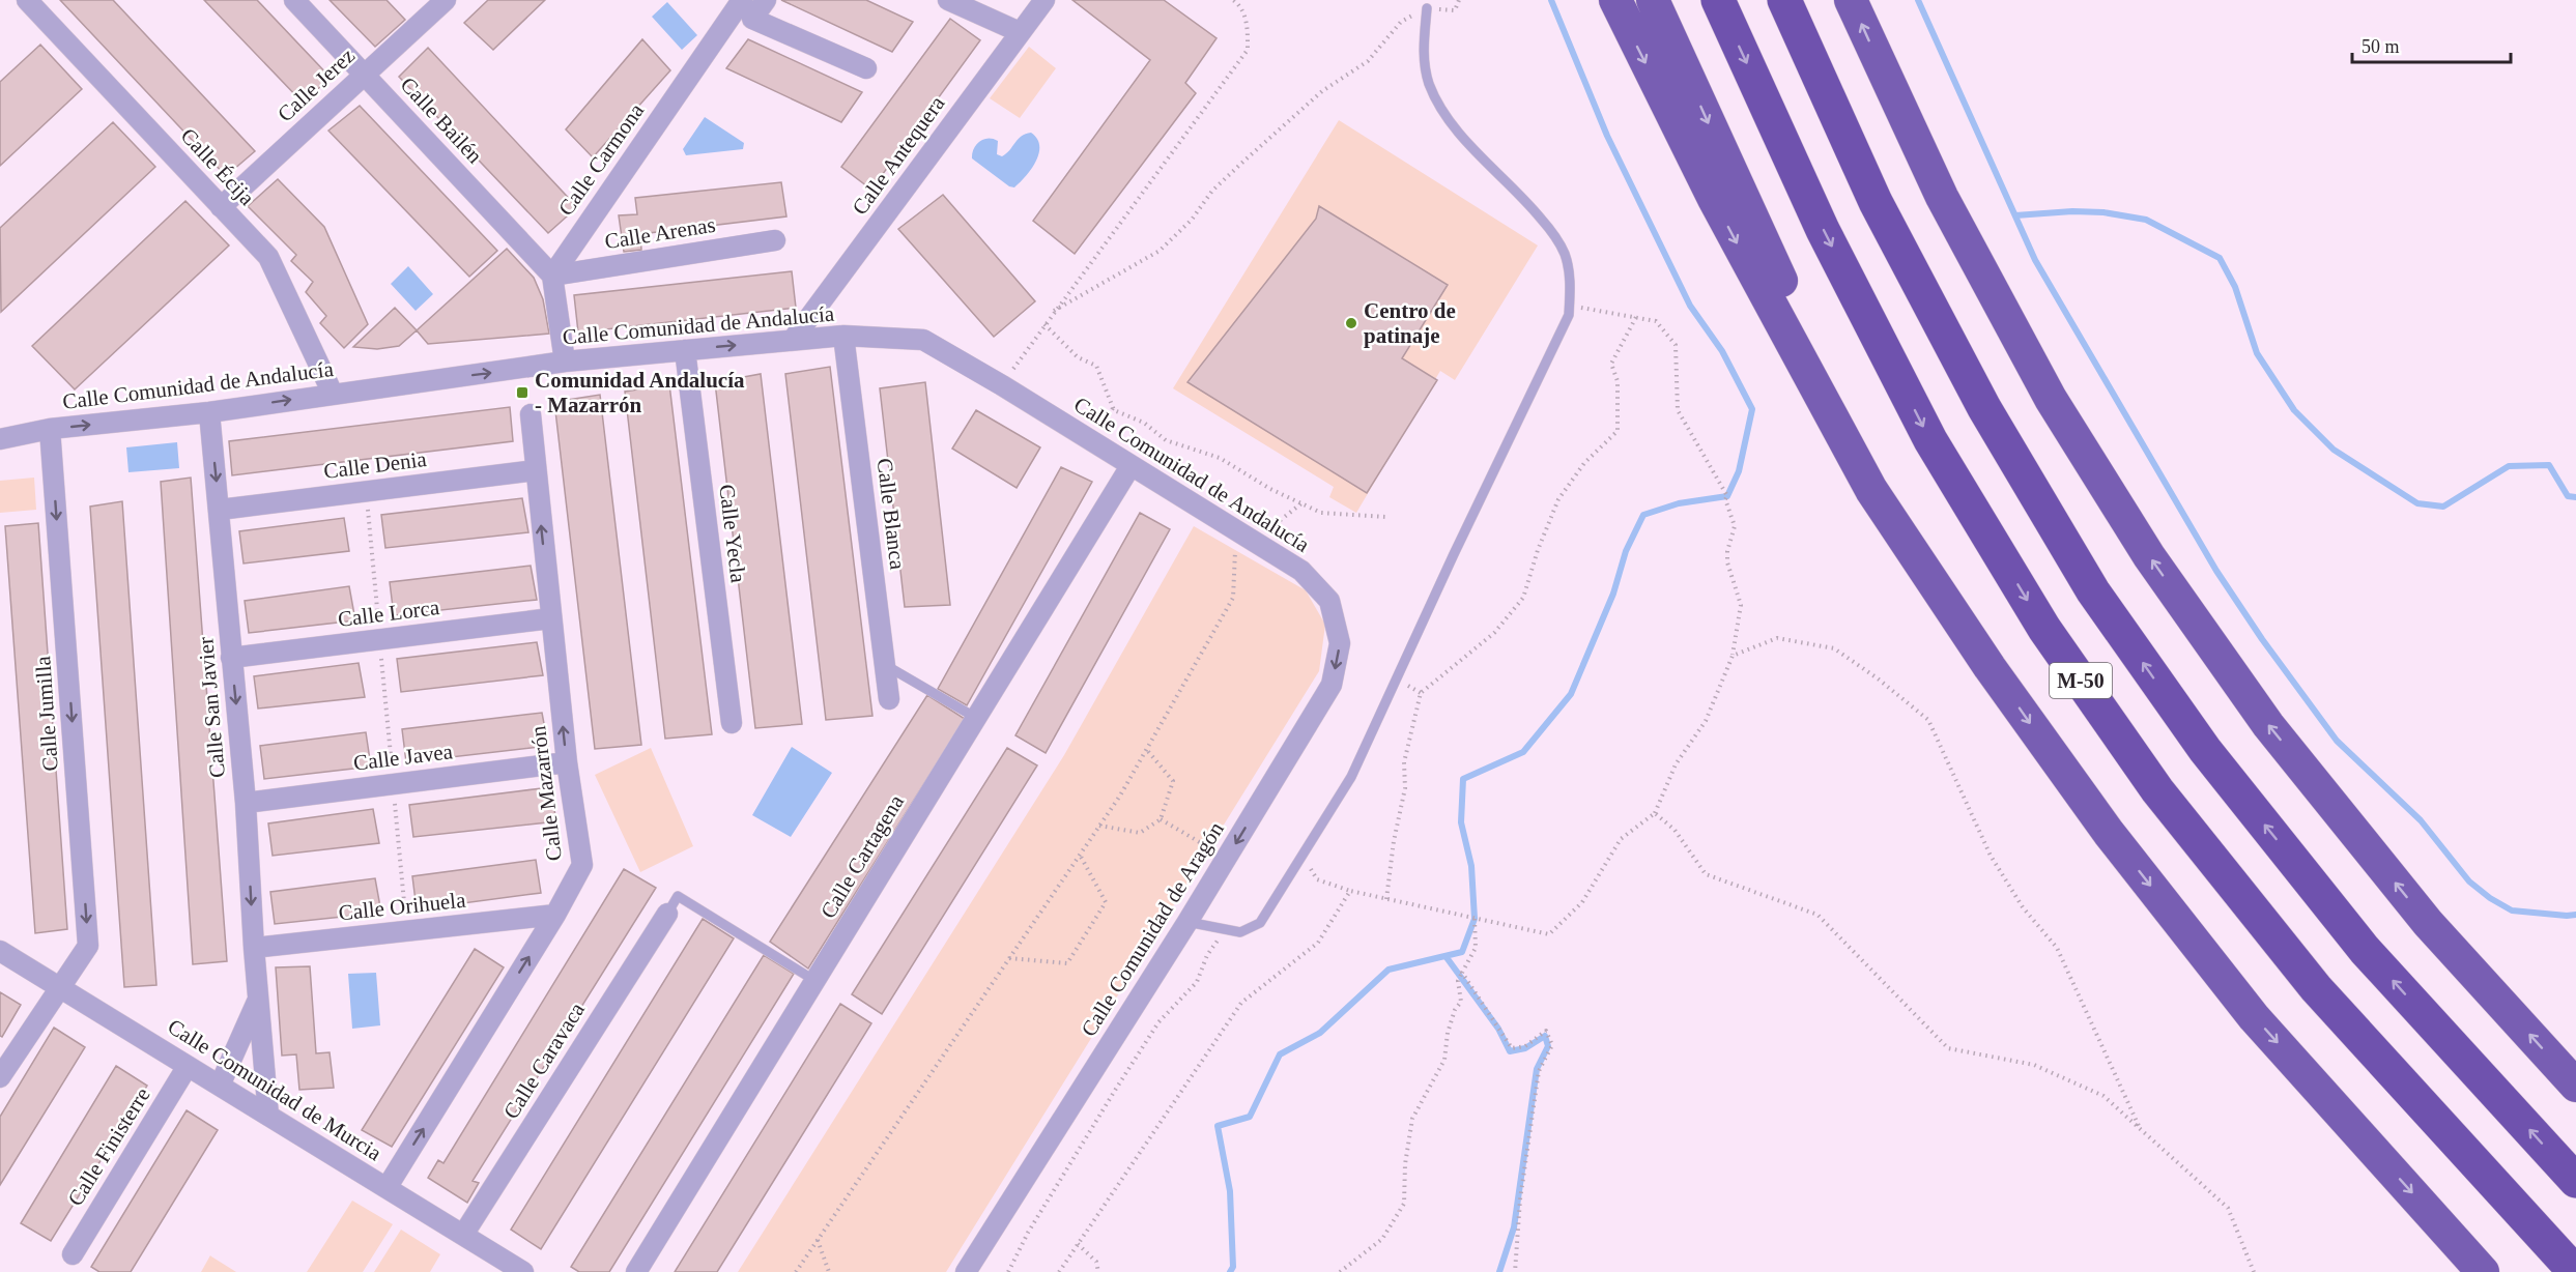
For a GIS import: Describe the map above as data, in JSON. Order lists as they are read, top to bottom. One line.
{"streets":{"highway":["M-50"],"street":["Calle Jerez","Calle Bailén","Calle Antequera","Calle Carmona","Calle Écija","Calle Arenas","Calle Comunidad de Andalucía","Calle Denia","Calle Blanca","Calle Yecla","Calle Lorca","Calle San Javier","Calle Jumilla","Calle Javea","Calle Mazarrón","Calle Cartagena","Calle Orihuela","Calle Comunidad de Aragón","Calle Caravaca","Calle Comunidad de Murcia","Calle Finisterre"]},"crossings":[["Calle Jerez","Calle Bailén"],["Calle Jerez","Calle Écija"],["Calle Bailén","Calle Carmona"],["Calle Bailén","Calle Arenas"],["Calle Antequera","Calle Comunidad de Andalucía"],["Calle Carmona","Calle Arenas"],["Calle Écija","Calle Comunidad de Andalucía"],["Calle Comunidad de Andalucía","Calle Blanca"],["Calle Comunidad de Andalucía","Calle Yecla"],["Calle Comunidad de Andalucía","Calle San Javier"],["Calle Comunidad de Andalucía","Calle Jumilla"],["Calle Comunidad de Andalucía","Calle Cartagena"],["Calle Comunidad de Andalucía","Calle Comunidad de Aragón"],["Calle Denia","Calle San Javier"],["Calle Denia","Calle Mazarrón"],["Calle Lorca","Calle San Javier"],["Calle Lorca","Calle Mazarrón"],["Calle San Javier","Calle Javea"],["Calle San Javier","Calle Orihuela"],["Calle San Javier","Calle Comunidad de Murcia"],["Calle Jumilla","Calle Comunidad de Murcia"],["Calle Javea","Calle Mazarrón"],["Calle Mazarrón","Calle Orihuela"],["Calle Mazarrón","Calle Comunidad de Murcia"],["Calle Caravaca","Calle Comunidad de Murcia"],["Calle Comunidad de Murcia","Calle Finisterre"]],"one_way":["Calle Comunidad de Andalucía","Calle San Javier","Calle Jumilla","Calle Mazarrón","Calle Comunidad de Aragón"],"places":{"other":["Centro de patinaje"],"transit":["Comunidad Andalucía - Mazarrón"]},"scale_bar":"50 m"}
